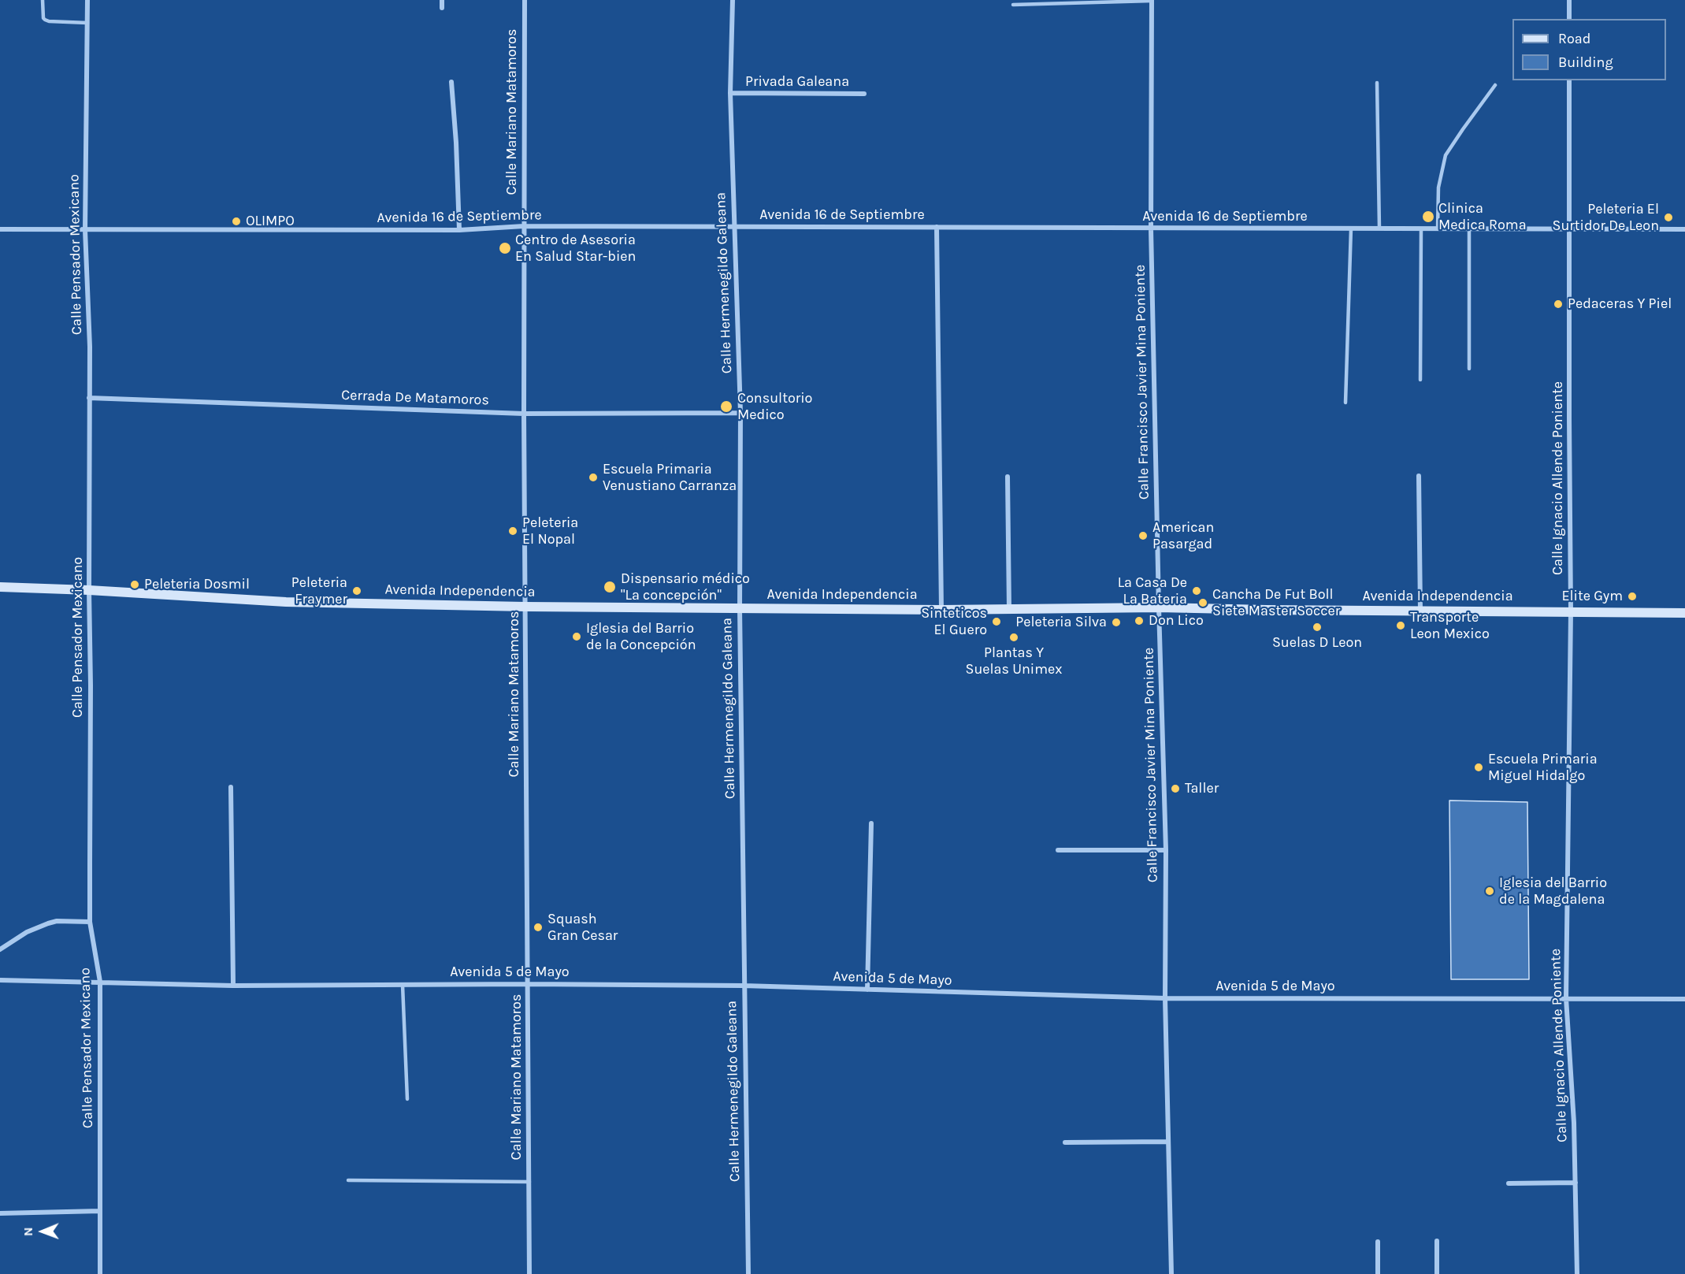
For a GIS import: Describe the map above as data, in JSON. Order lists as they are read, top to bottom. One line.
{"streets":{"main road":["Avenida Independencia"],"street":["Privada Galeana","Calle Mariano Matamoros","Avenida 16 de Septiembre","Calle Pensador Mexicano","Calle Hermenegildo Galeana","Calle Francisco Javier Mina Poniente","Cerrada De Matamoros","Calle Ignacio Allende Poniente","Avenida 5 de Mayo"]},"crossings":[["Privada Galeana","Calle Hermenegildo Galeana"],["Calle Mariano Matamoros","Avenida 16 de Septiembre"],["Calle Mariano Matamoros","Cerrada De Matamoros"],["Calle Mariano Matamoros","Avenida Independencia"],["Calle Mariano Matamoros","Avenida 5 de Mayo"],["Avenida 16 de Septiembre","Calle Pensador Mexicano"],["Avenida 16 de Septiembre","Calle Hermenegildo Galeana"],["Avenida 16 de Septiembre","Calle Francisco Javier Mina Poniente"],["Avenida 16 de Septiembre","Calle Ignacio Allende Poniente"],["Calle Pensador Mexicano","Cerrada De Matamoros"],["Calle Pensador Mexicano","Avenida Independencia"],["Calle Pensador Mexicano","Avenida 5 de Mayo"],["Calle Hermenegildo Galeana","Cerrada De Matamoros"],["Calle Hermenegildo Galeana","Avenida Independencia"],["Calle Hermenegildo Galeana","Avenida 5 de Mayo"],["Calle Francisco Javier Mina Poniente","Avenida Independencia"],["Calle Francisco Javier Mina Poniente","Avenida 5 de Mayo"],["Calle Ignacio Allende Poniente","Avenida Independencia"],["Calle Ignacio Allende Poniente","Avenida 5 de Mayo"]],"places":["Clinica Medica Roma","Peleteria El Surtidor De Leon","OLIMPO","Centro de Asesoria En Salud Star-bien","Pedaceras Y Piel","Consultorio Medico","Escuela Primaria Venustiano Carranza","Peleteria El Nopal","American Pasargad","Peleteria Dosmil","Dispensario médico \"La concepción\"","Peleteria Fraymer","La Casa De La Bateria","Elite Gym","Cancha De Fut Boll Siete Master Soccer","Don Lico","Sinteticos El Guero","Peleteria Silva","Transporte Leon Mexico","Suelas D Leon","Iglesia del Barrio de la Concepción","Plantas Y Suelas Unimex","Escuela Primaria Miguel Hidalgo","Taller","Iglesia del Barrio de la Magdalena","Squash Gran Cesar"],"legend":["Road","Building"],"north":"left"}
